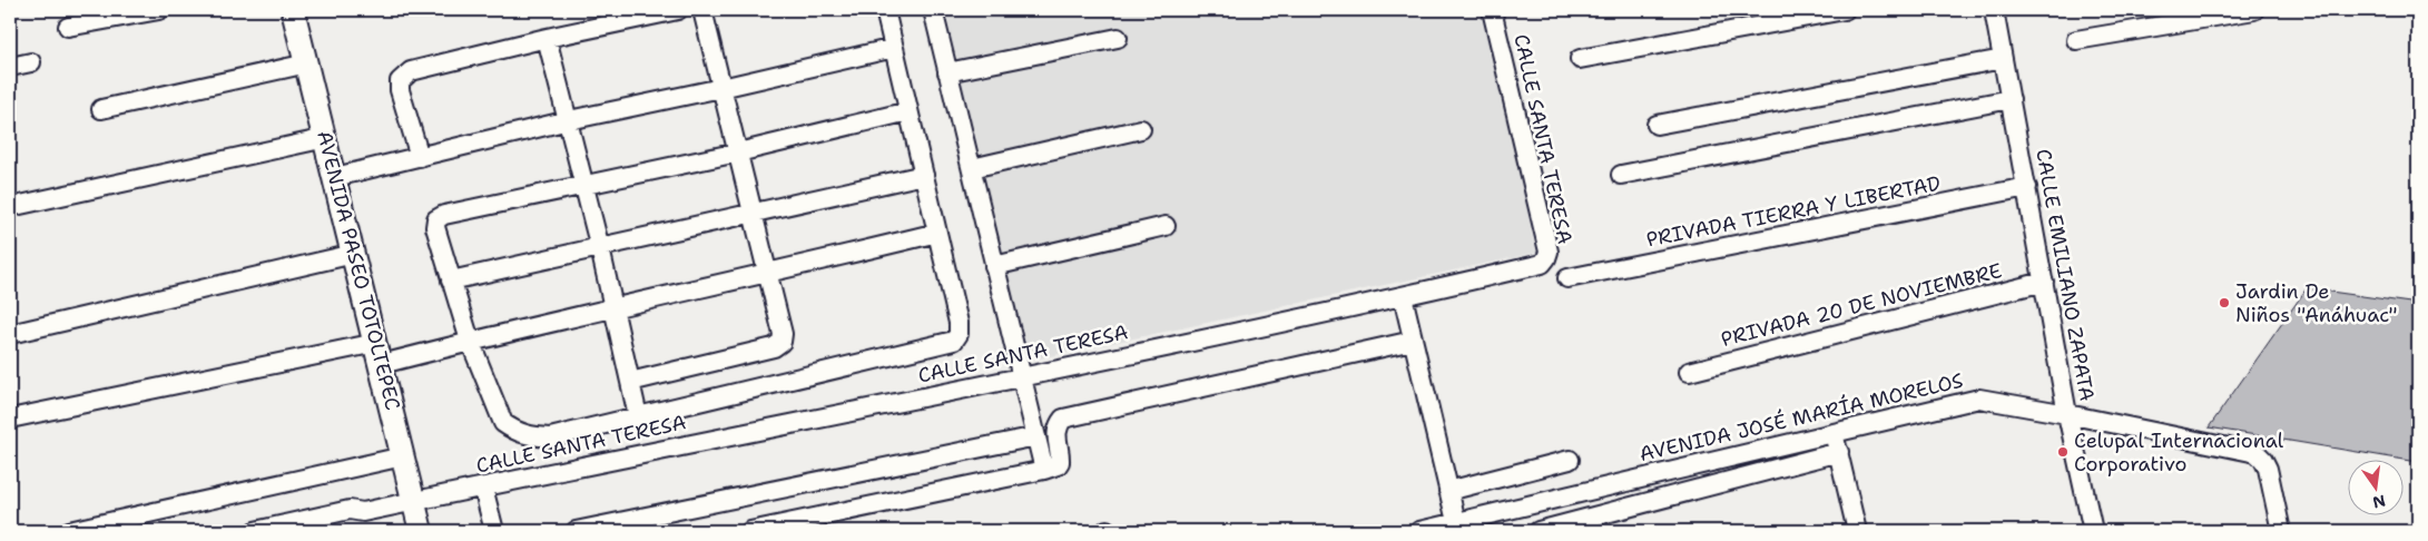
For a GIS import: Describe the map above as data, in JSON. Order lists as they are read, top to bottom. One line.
{"streets":{"main road":["AVENIDA PASEO TOTOLTEPEC"],"street":["CALLE SANTA TERESA","PRIVADA TIERRA Y LIBERTAD","CALLE EMILIANO ZAPATA","PRIVADA 20 DE NOVIEMBRE","AVENIDA JOSÉ MARÍA MORELOS"]},"crossings":[["CALLE SANTA TERESA","AVENIDA PASEO TOTOLTEPEC"],["PRIVADA TIERRA Y LIBERTAD","CALLE EMILIANO ZAPATA"],["CALLE EMILIANO ZAPATA","PRIVADA 20 DE NOVIEMBRE"],["CALLE EMILIANO ZAPATA","AVENIDA JOSÉ MARÍA MORELOS"]],"places":["Jardin De Niños \"Anáhuac\"","Celupal Internacional Corporativo"],"north":"bottom"}
